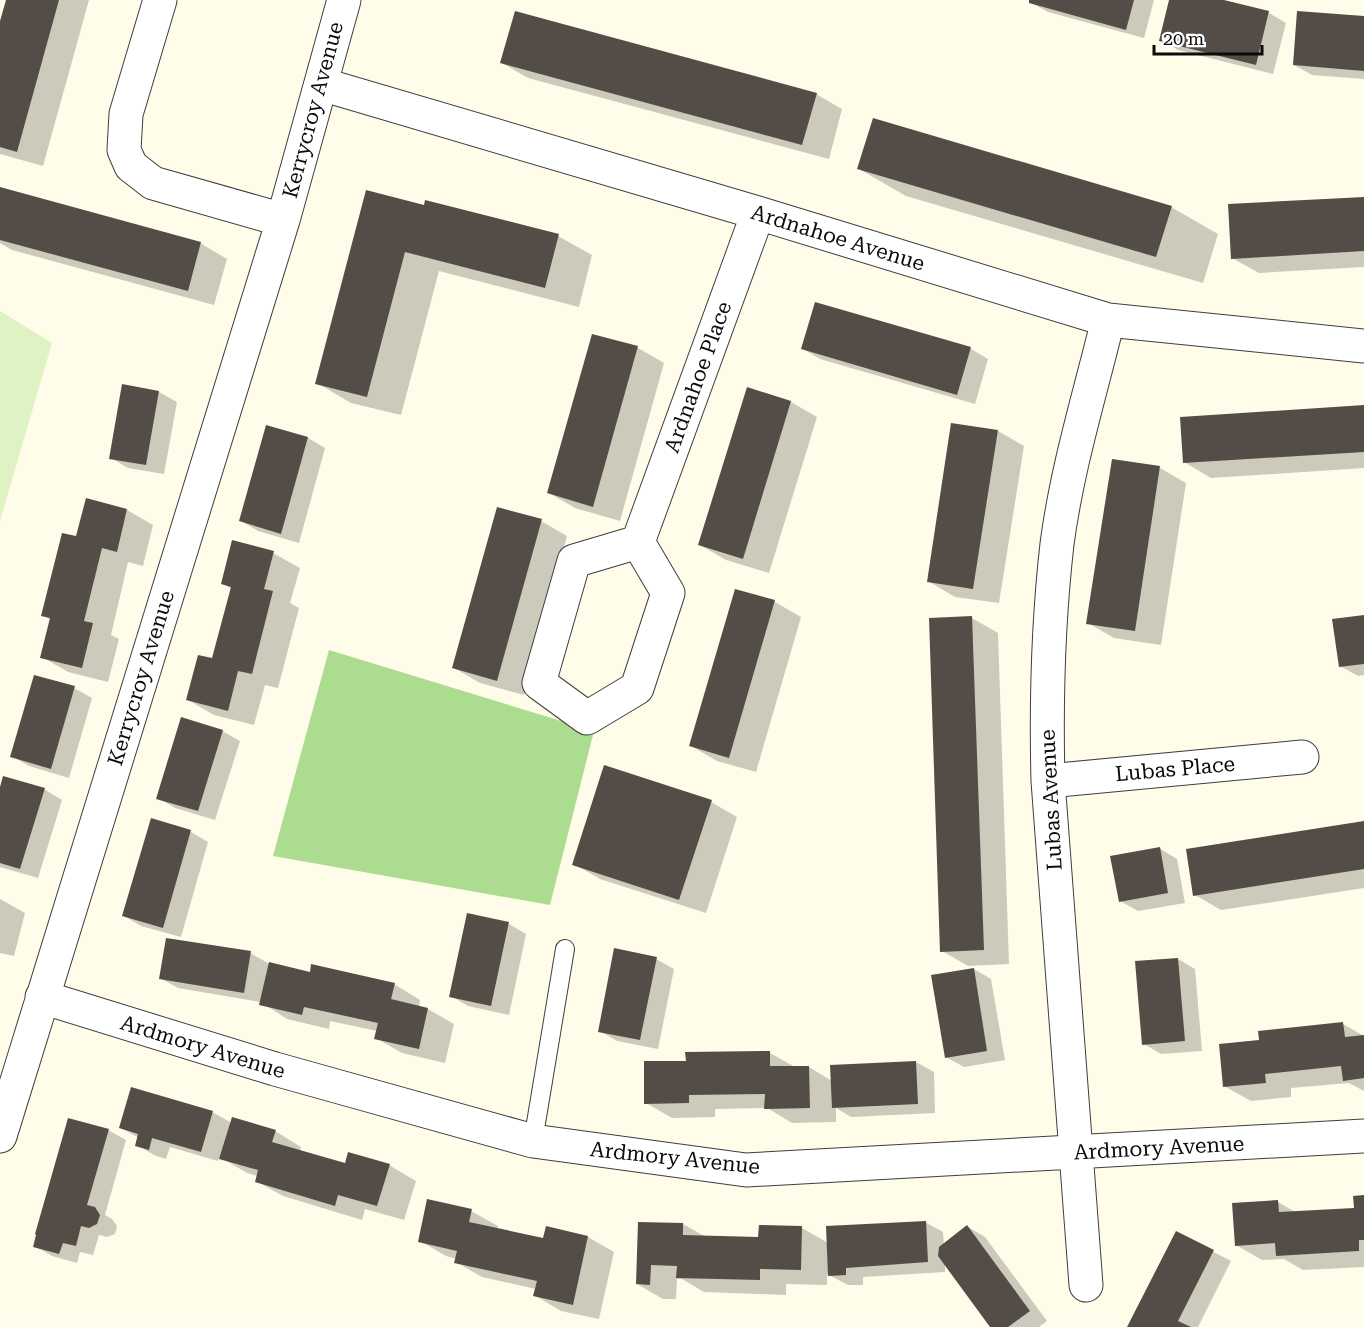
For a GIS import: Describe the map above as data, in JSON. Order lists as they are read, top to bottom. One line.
{"streets":{"street":["Kerrycroy Avenue","Ardnahoe Avenue","Ardnahoe Place","Lubas Place","Lubas Avenue","Ardmory Avenue"]},"crossings":[["Kerrycroy Avenue","Ardnahoe Avenue"],["Kerrycroy Avenue","Ardmory Avenue"],["Ardnahoe Avenue","Ardnahoe Place"],["Ardnahoe Avenue","Lubas Avenue"],["Lubas Place","Lubas Avenue"],["Lubas Avenue","Ardmory Avenue"]],"scale_bar":"20 m"}
